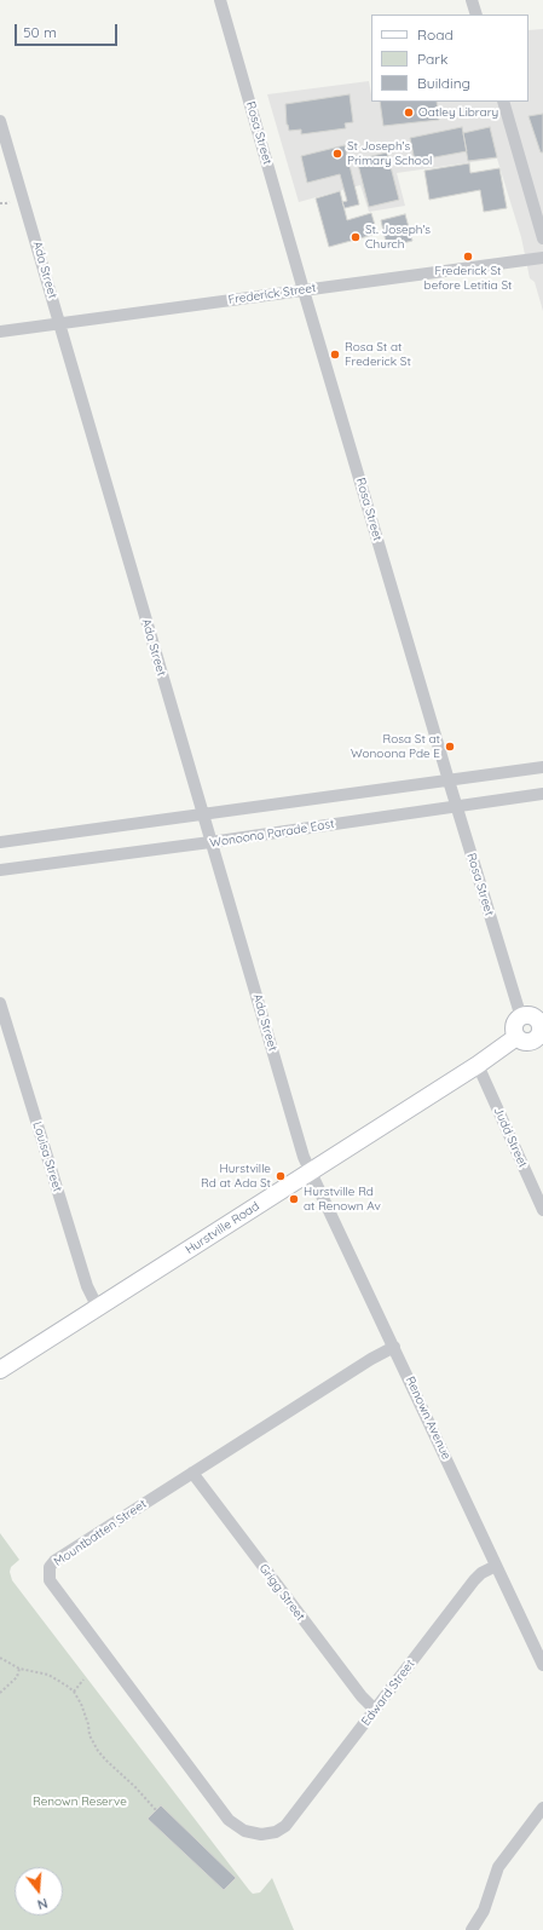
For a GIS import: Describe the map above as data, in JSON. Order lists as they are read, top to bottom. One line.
{"streets":{"main road":["Hurstville Road"],"street":["Rosa Street","Ada Street","Frederick Street","Wonoona Parade East","Judd Street","Louisa Street","Renown Avenue","Mountbatten Street","Grigg Street","Edward Street"]},"crossings":[["Rosa Street","Frederick Street"],["Rosa Street","Wonoona Parade East"],["Rosa Street","Hurstville Road"],["Ada Street","Frederick Street"],["Ada Street","Wonoona Parade East"],["Ada Street","Hurstville Road"],["Ada Street","Renown Avenue"],["Judd Street","Hurstville Road"],["Louisa Street","Hurstville Road"],["Hurstville Road","Renown Avenue"],["Renown Avenue","Mountbatten Street"],["Renown Avenue","Edward Street"],["Mountbatten Street","Grigg Street"],["Mountbatten Street","Edward Street"],["Grigg Street","Edward Street"]],"parks":["Renown Reserve"],"places":["Oatley Library","St Joseph's Primary School","St. Joseph's Church","Frederick St before Letitia St","Rosa St at Frederick St","Rosa St at Wonoona Pde E","Hurstville Rd at Ada St","Hurstville Rd at Renown Av"],"legend":["Road","Park","Building"],"scale_bar":"50 m","north":"bottom"}
